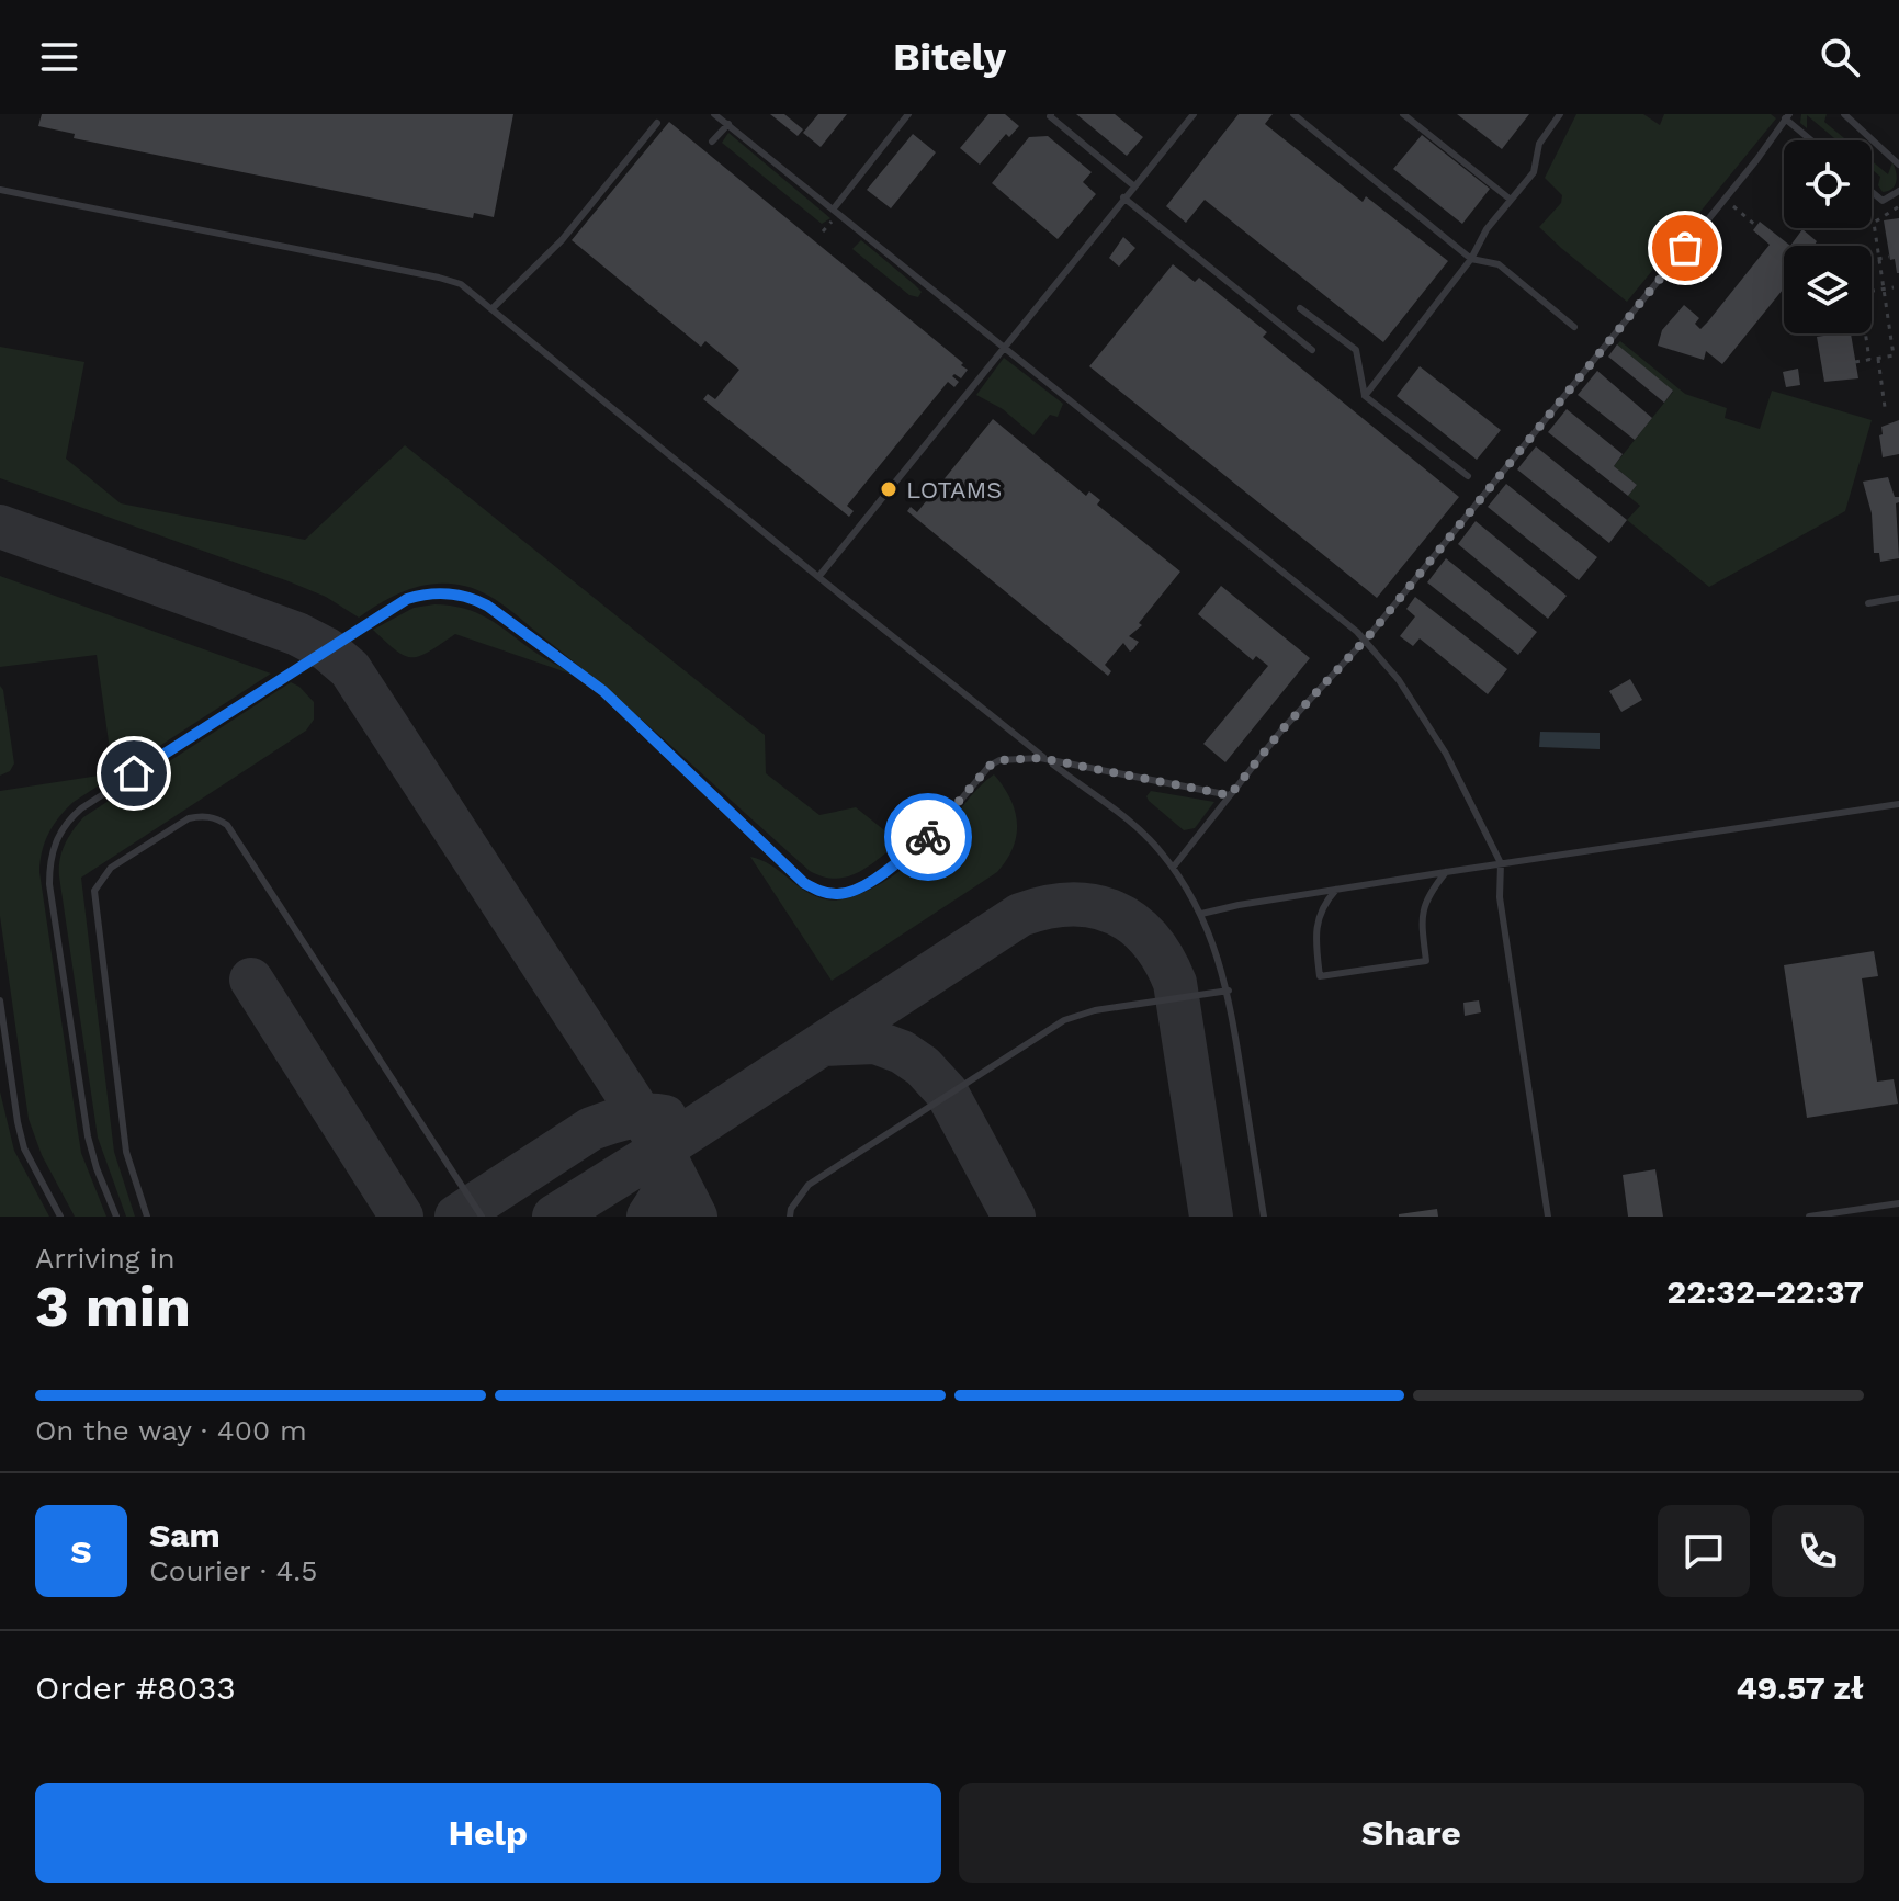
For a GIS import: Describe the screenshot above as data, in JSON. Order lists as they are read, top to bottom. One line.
{"places":["LOTAMS"],"page":{"header":"Bitely","heading":["3 min","Arriving in","22:32–22:37"],"panel":["Sam","Courier · 4.5","Order #8033","49.57 zł"],"bar":"On the way · 400 m","round":"S","buttons":["Help","Share"]}}
